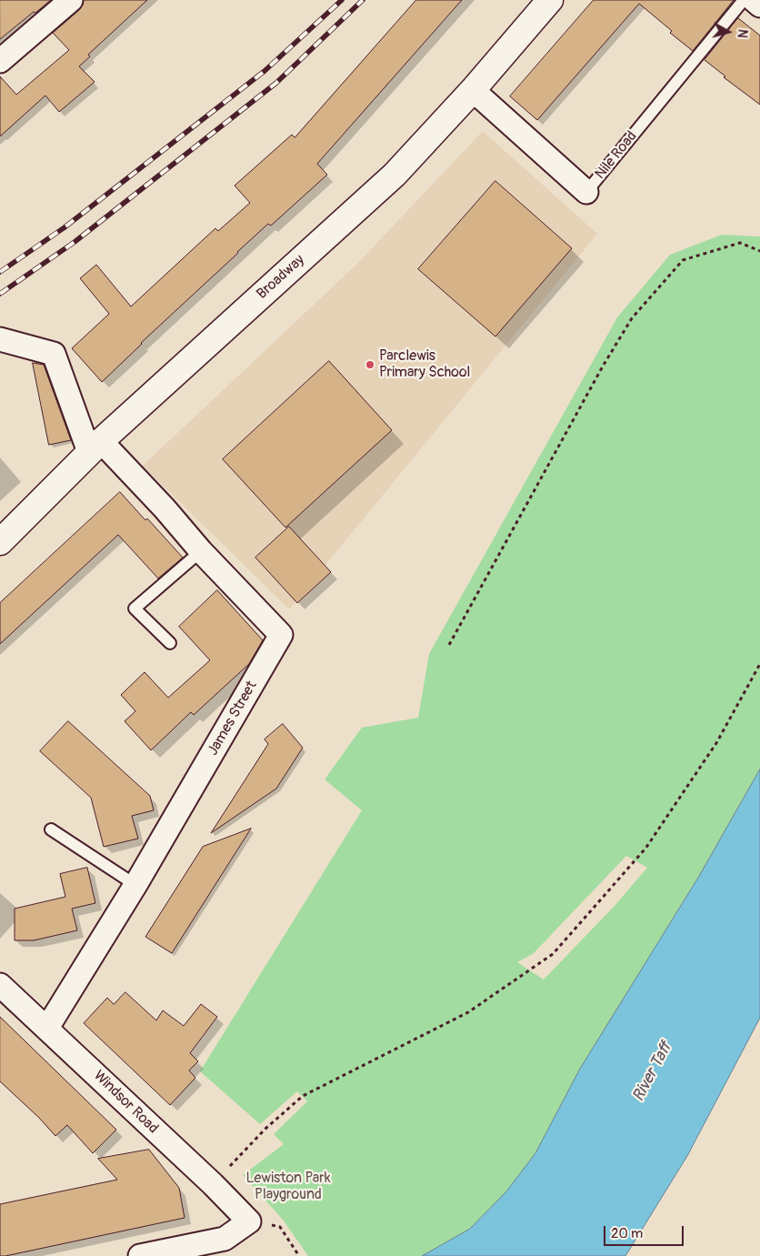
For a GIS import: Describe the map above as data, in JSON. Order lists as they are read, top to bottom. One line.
{"streets":{"main road":["Broadway"],"street":["Nile Road","James Street","Windsor Road"]},"crossings":[["Nile Road","Broadway"],["Broadway","James Street"],["James Street","Windsor Road"]],"water":["River Taff"],"parks":["Lewiston Park Playground"],"places":["Parclewis Primary School"],"scale_bar":"20 m","north":"right"}
